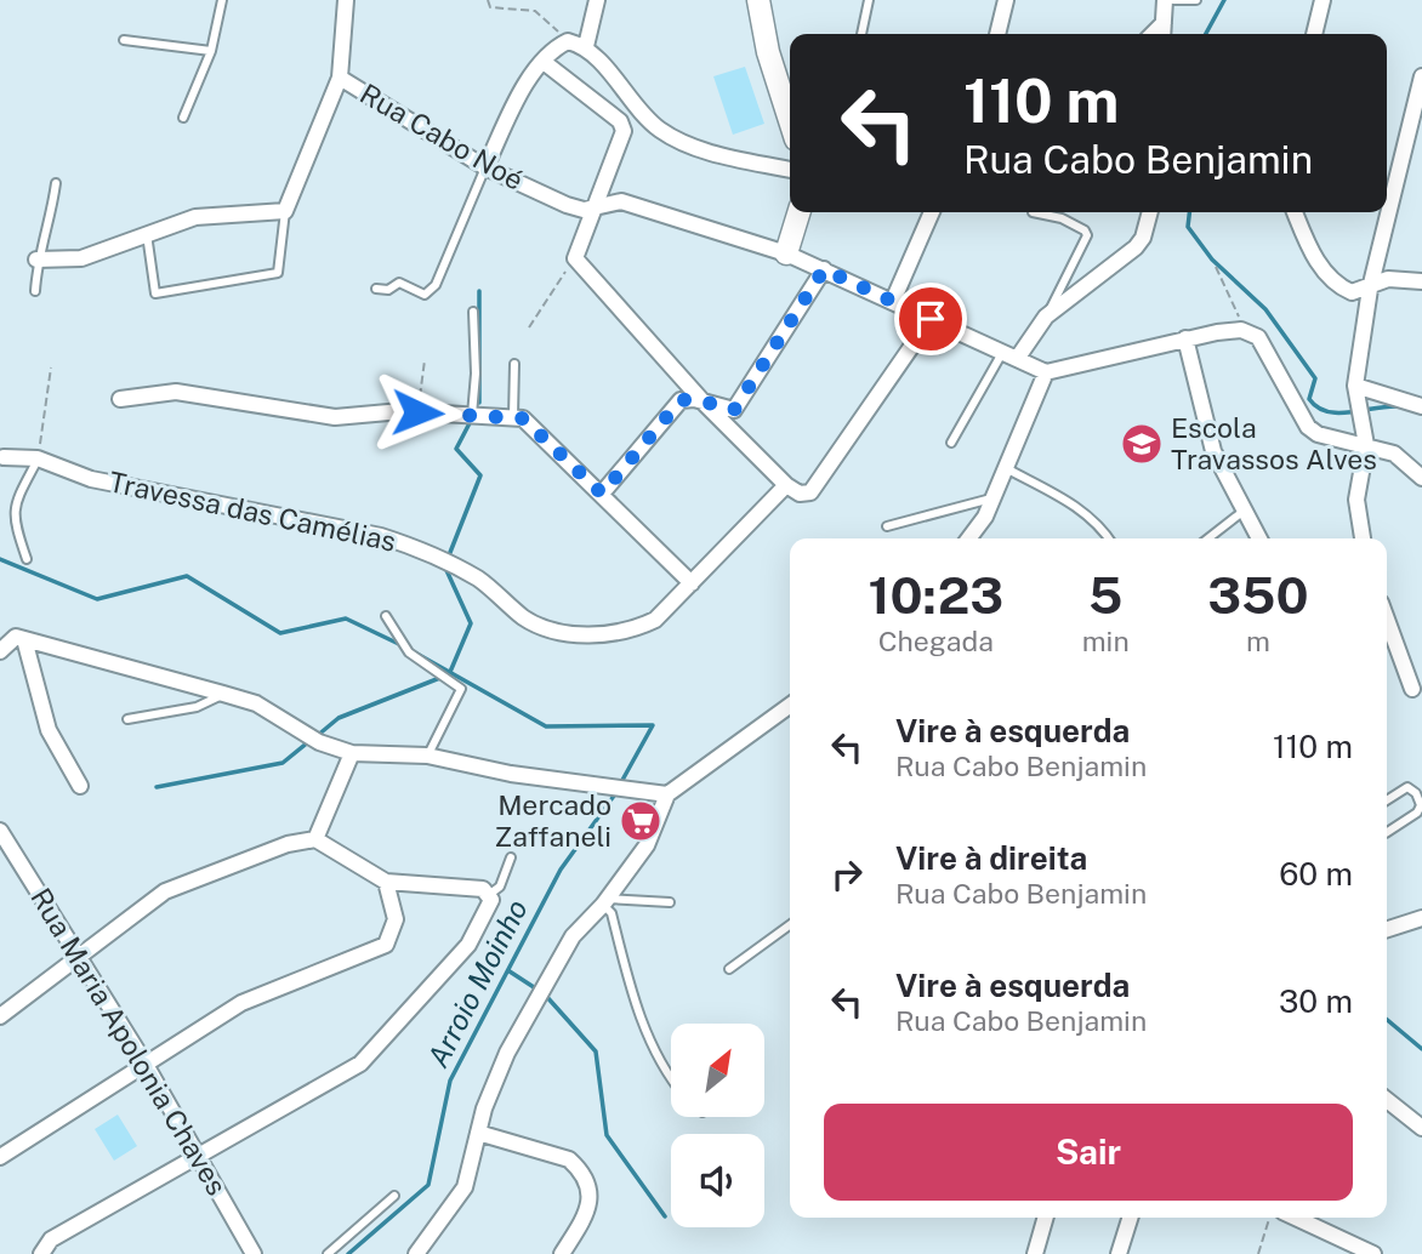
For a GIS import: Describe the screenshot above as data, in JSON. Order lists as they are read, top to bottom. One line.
{"streets":{"street":["Rua Cabo Noé","Travessa das Camélias","Rua Maria Apolonia Chaves"]},"water":["Arroio Moinho"],"places":{"school or university":["Escola Travassos Alves"],"supermarket":["Mercado Zaffaneli"]},"north":"top right","page":{"turn":["110 m","Rua Cabo Benjamin"],"eta":["10:23","Chegada","5","min","350","m"],"list":[{"name":"Vire à esquerda","note":"Rua Cabo Benjamin","value":"110 m"},{"name":"Vire à direita","note":"Rua Cabo Benjamin","value":"60 m"},{"name":"Vire à esquerda","note":"Rua Cabo Benjamin","value":"30 m"}],"buttons":"Sair"}}
